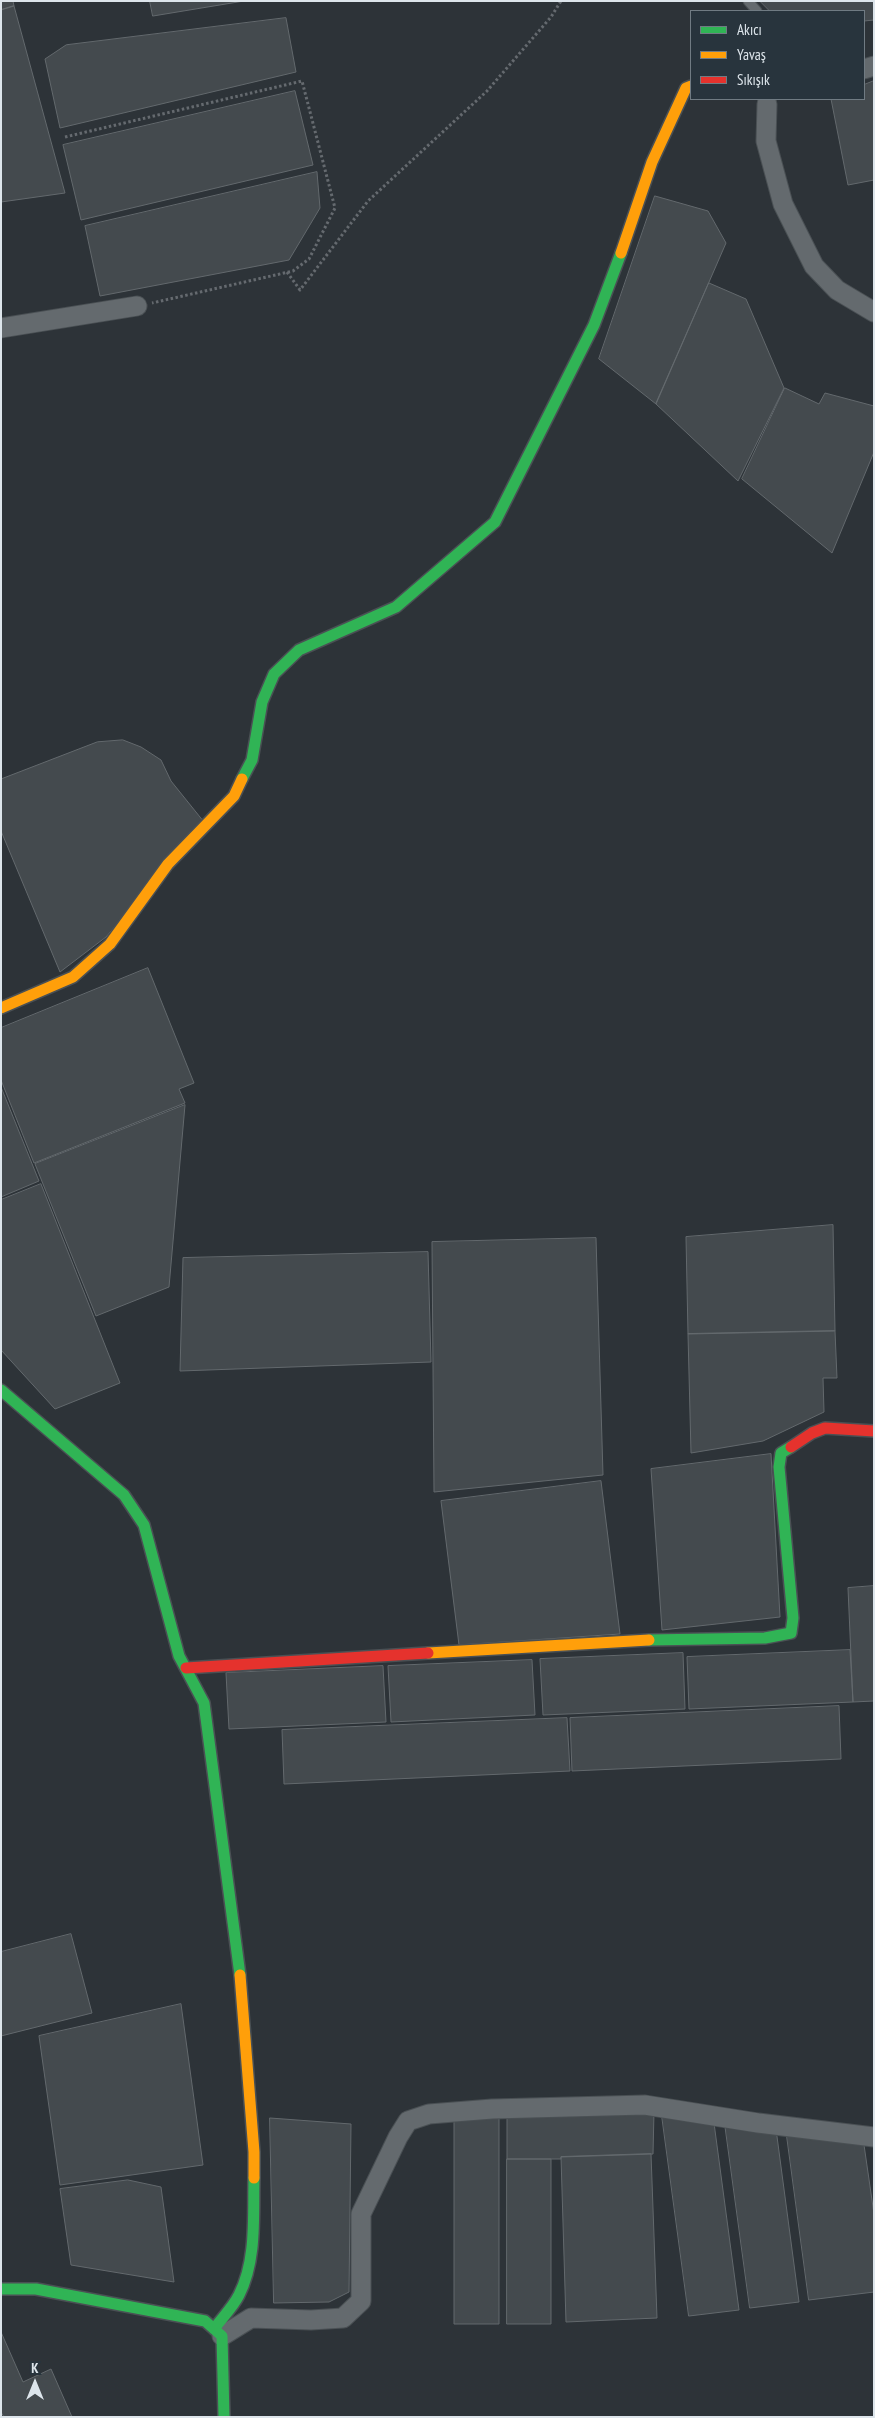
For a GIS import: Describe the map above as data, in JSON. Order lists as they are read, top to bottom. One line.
{"legend":["Akıcı","Yavaş","Sıkışık"],"north":"top"}
